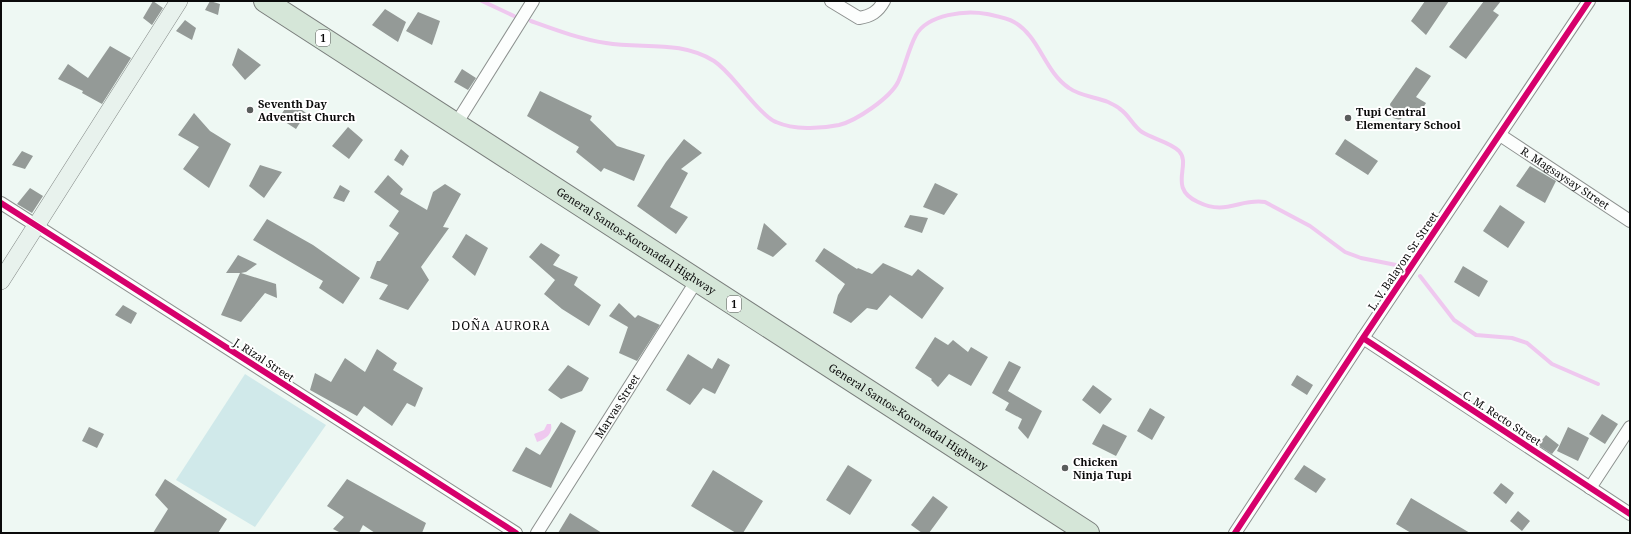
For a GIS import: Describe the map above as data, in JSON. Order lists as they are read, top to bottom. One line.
{"streets":{"highway":["1","General Santos-Koronadal Highway"],"street":["R. Magsaysay Street","L. V. Balayon Sr. Street","J. Rizal Street","Marvas Street","C. M. Recto Street"]},"crossings":[["R. Magsaysay Street","L. V. Balayon Sr. Street"],["General Santos-Koronadal Highway","Marvas Street"],["L. V. Balayon Sr. Street","C. M. Recto Street"]],"districts":["DOÑA AURORA"],"places":["Seventh Day Adventist Church","Tupi Central Elementary School","Chicken Ninja Tupi"]}
